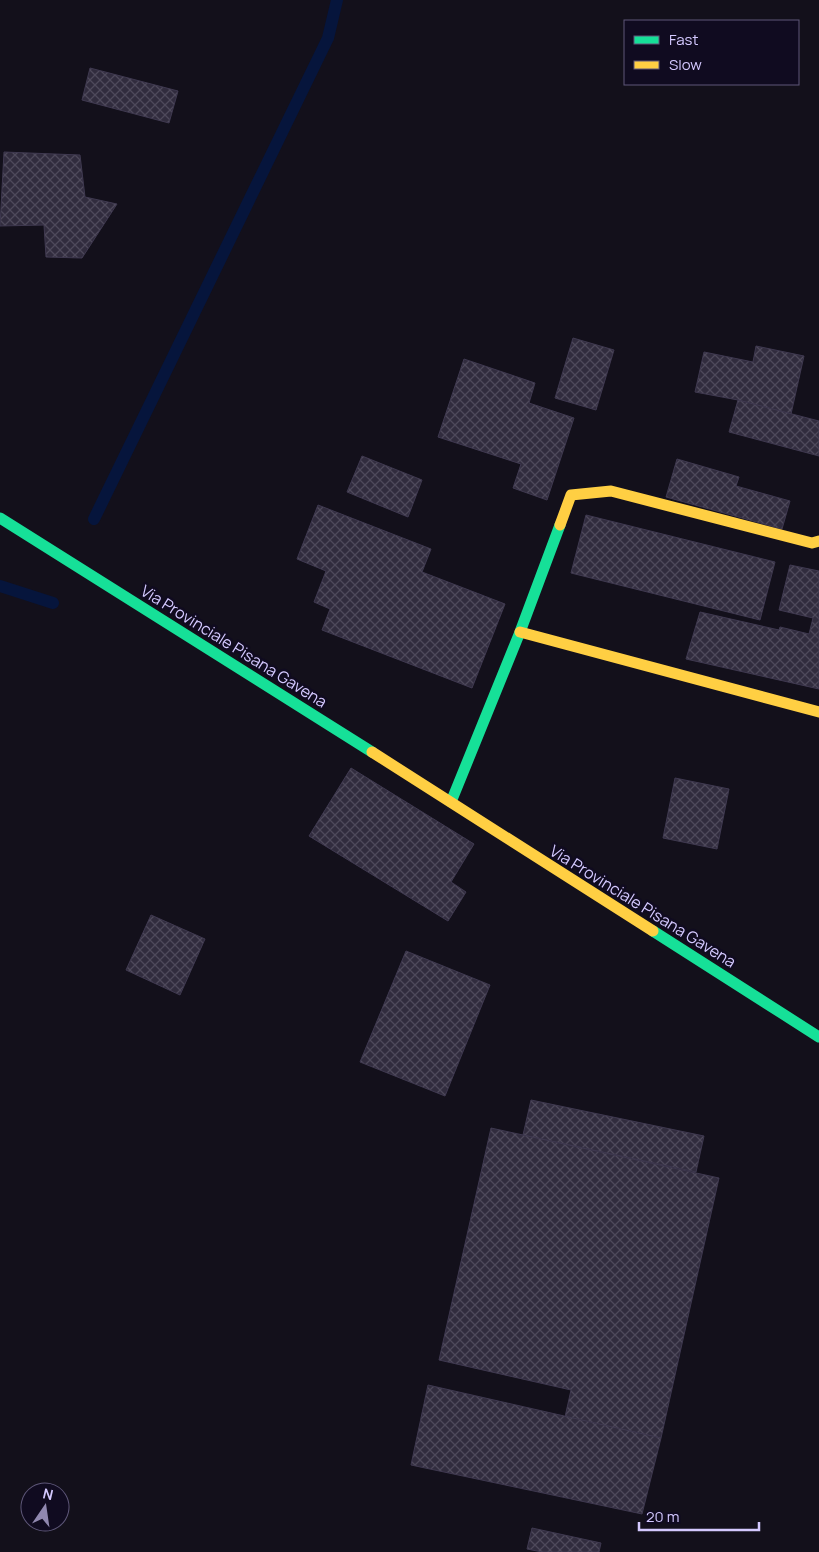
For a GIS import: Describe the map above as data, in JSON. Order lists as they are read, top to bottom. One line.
{"streets":{"main road":["Via Provinciale Pisana Gavena"]},"legend":["Fast","Slow"],"scale_bar":"20 m","north":"top"}
